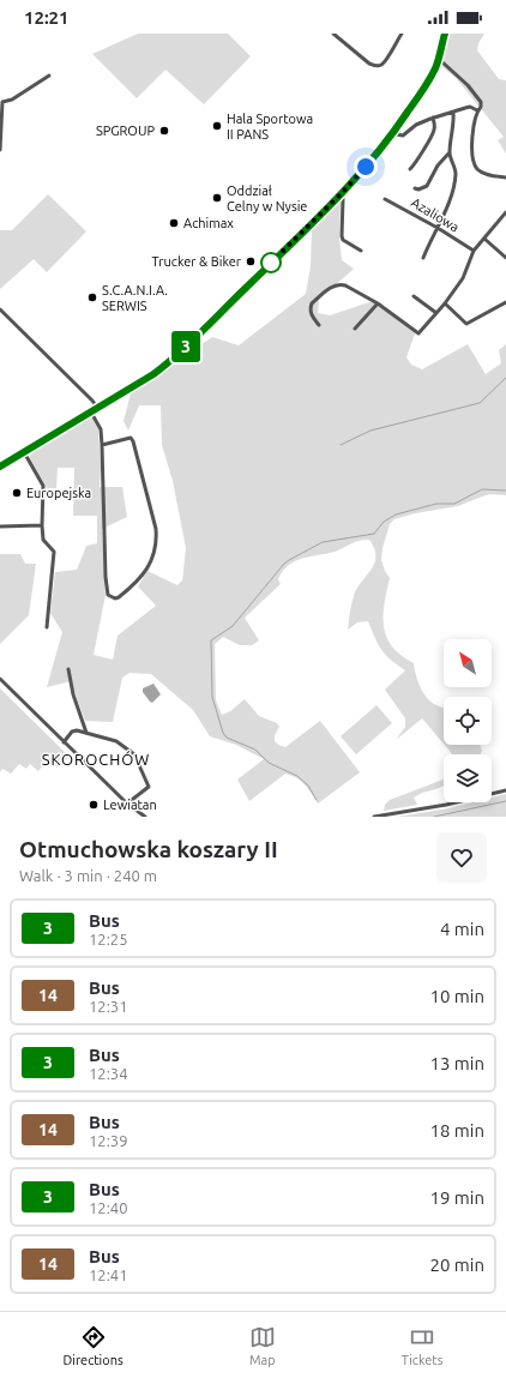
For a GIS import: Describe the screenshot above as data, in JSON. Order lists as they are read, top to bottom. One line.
{"streets":{"street":["Azaliowa"]},"districts":["SKOROCHÓW"],"places":["Hala Sportowa II PANS","SPGROUP","Oddział Celny w Nysie","Achimax","Trucker & Biker","S.C.A.N.I.A. SERWIS","Europejska","Lewiatan"],"lines":["bus line 3"],"north":"top left","page":{"status":"12:21","on_map":"3","heading":["Otmuchowska koszary II","Walk · 3 min · 240 m"],"list":[{"mark":"3","name":"Bus","note":"12:25","value":"4 min"},{"mark":"14","name":"Bus","note":"12:31","value":"10 min"},{"mark":"3","name":"Bus","note":"12:34","value":"13 min"},{"mark":"14","name":"Bus","note":"12:39","value":"18 min"},{"mark":"3","name":"Bus","note":"12:40","value":"19 min"},{"mark":"14","name":"Bus","note":"12:41","value":"20 min"}],"tabs":["Directions","Map","Tickets"]}}
